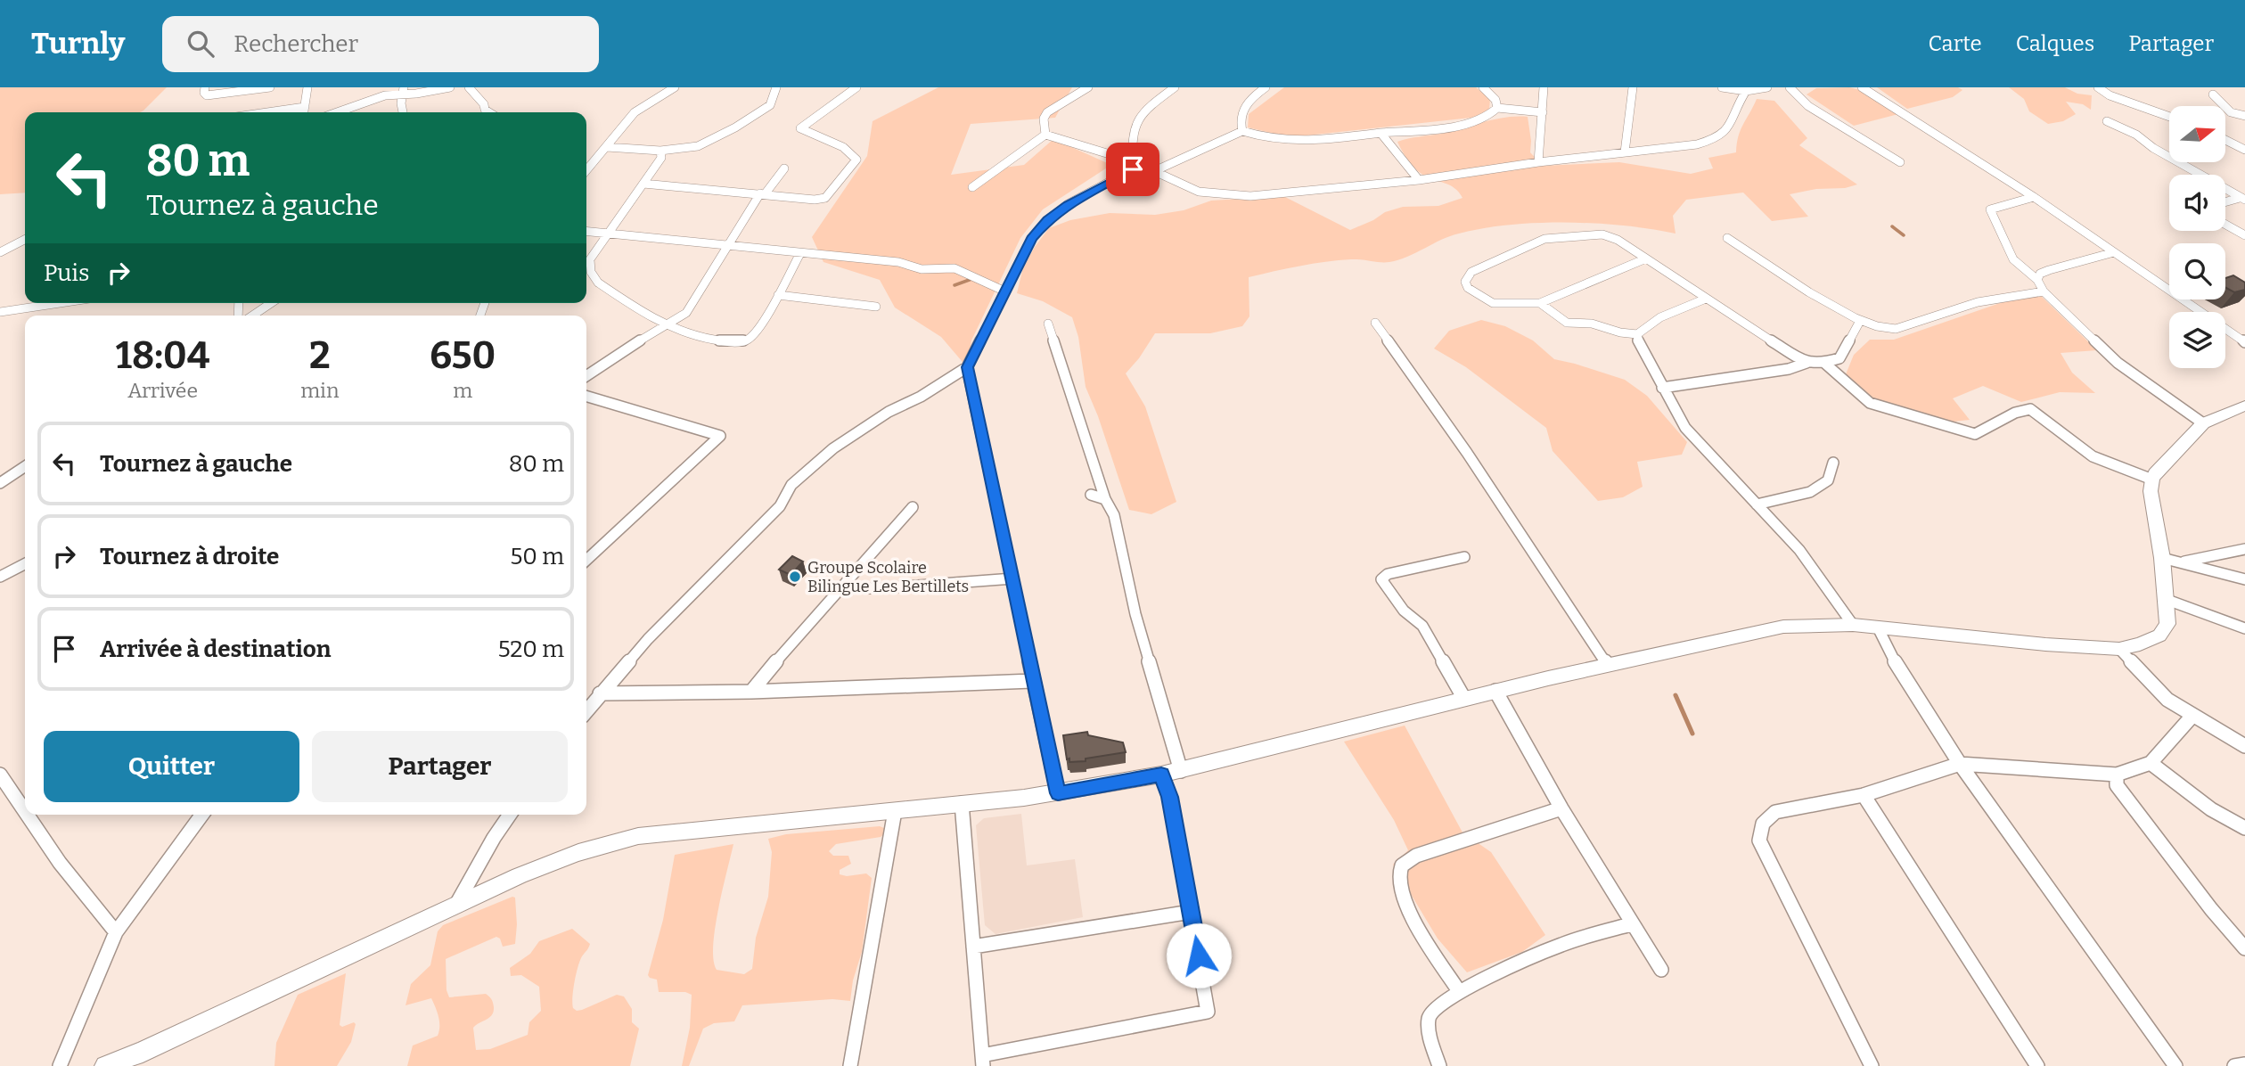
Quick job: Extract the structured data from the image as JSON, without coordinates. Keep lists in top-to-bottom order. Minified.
{"places":["Groupe Scolaire Bilingue Les Bertillets"],"north":"right","page":{"header":"Turnly","search":"Rechercher","nav":["Carte","Calques","Partager"],"turn":["80 m","Tournez à gauche"],"then":"Puis","eta":["18:04","Arrivée","2","min","650","m"],"list":[{"name":"Tournez à gauche","value":"80 m"},{"name":"Tournez à droite","value":"50 m"},{"name":"Arrivée à destination","value":"520 m"}],"buttons":["Quitter","Partager"]}}
